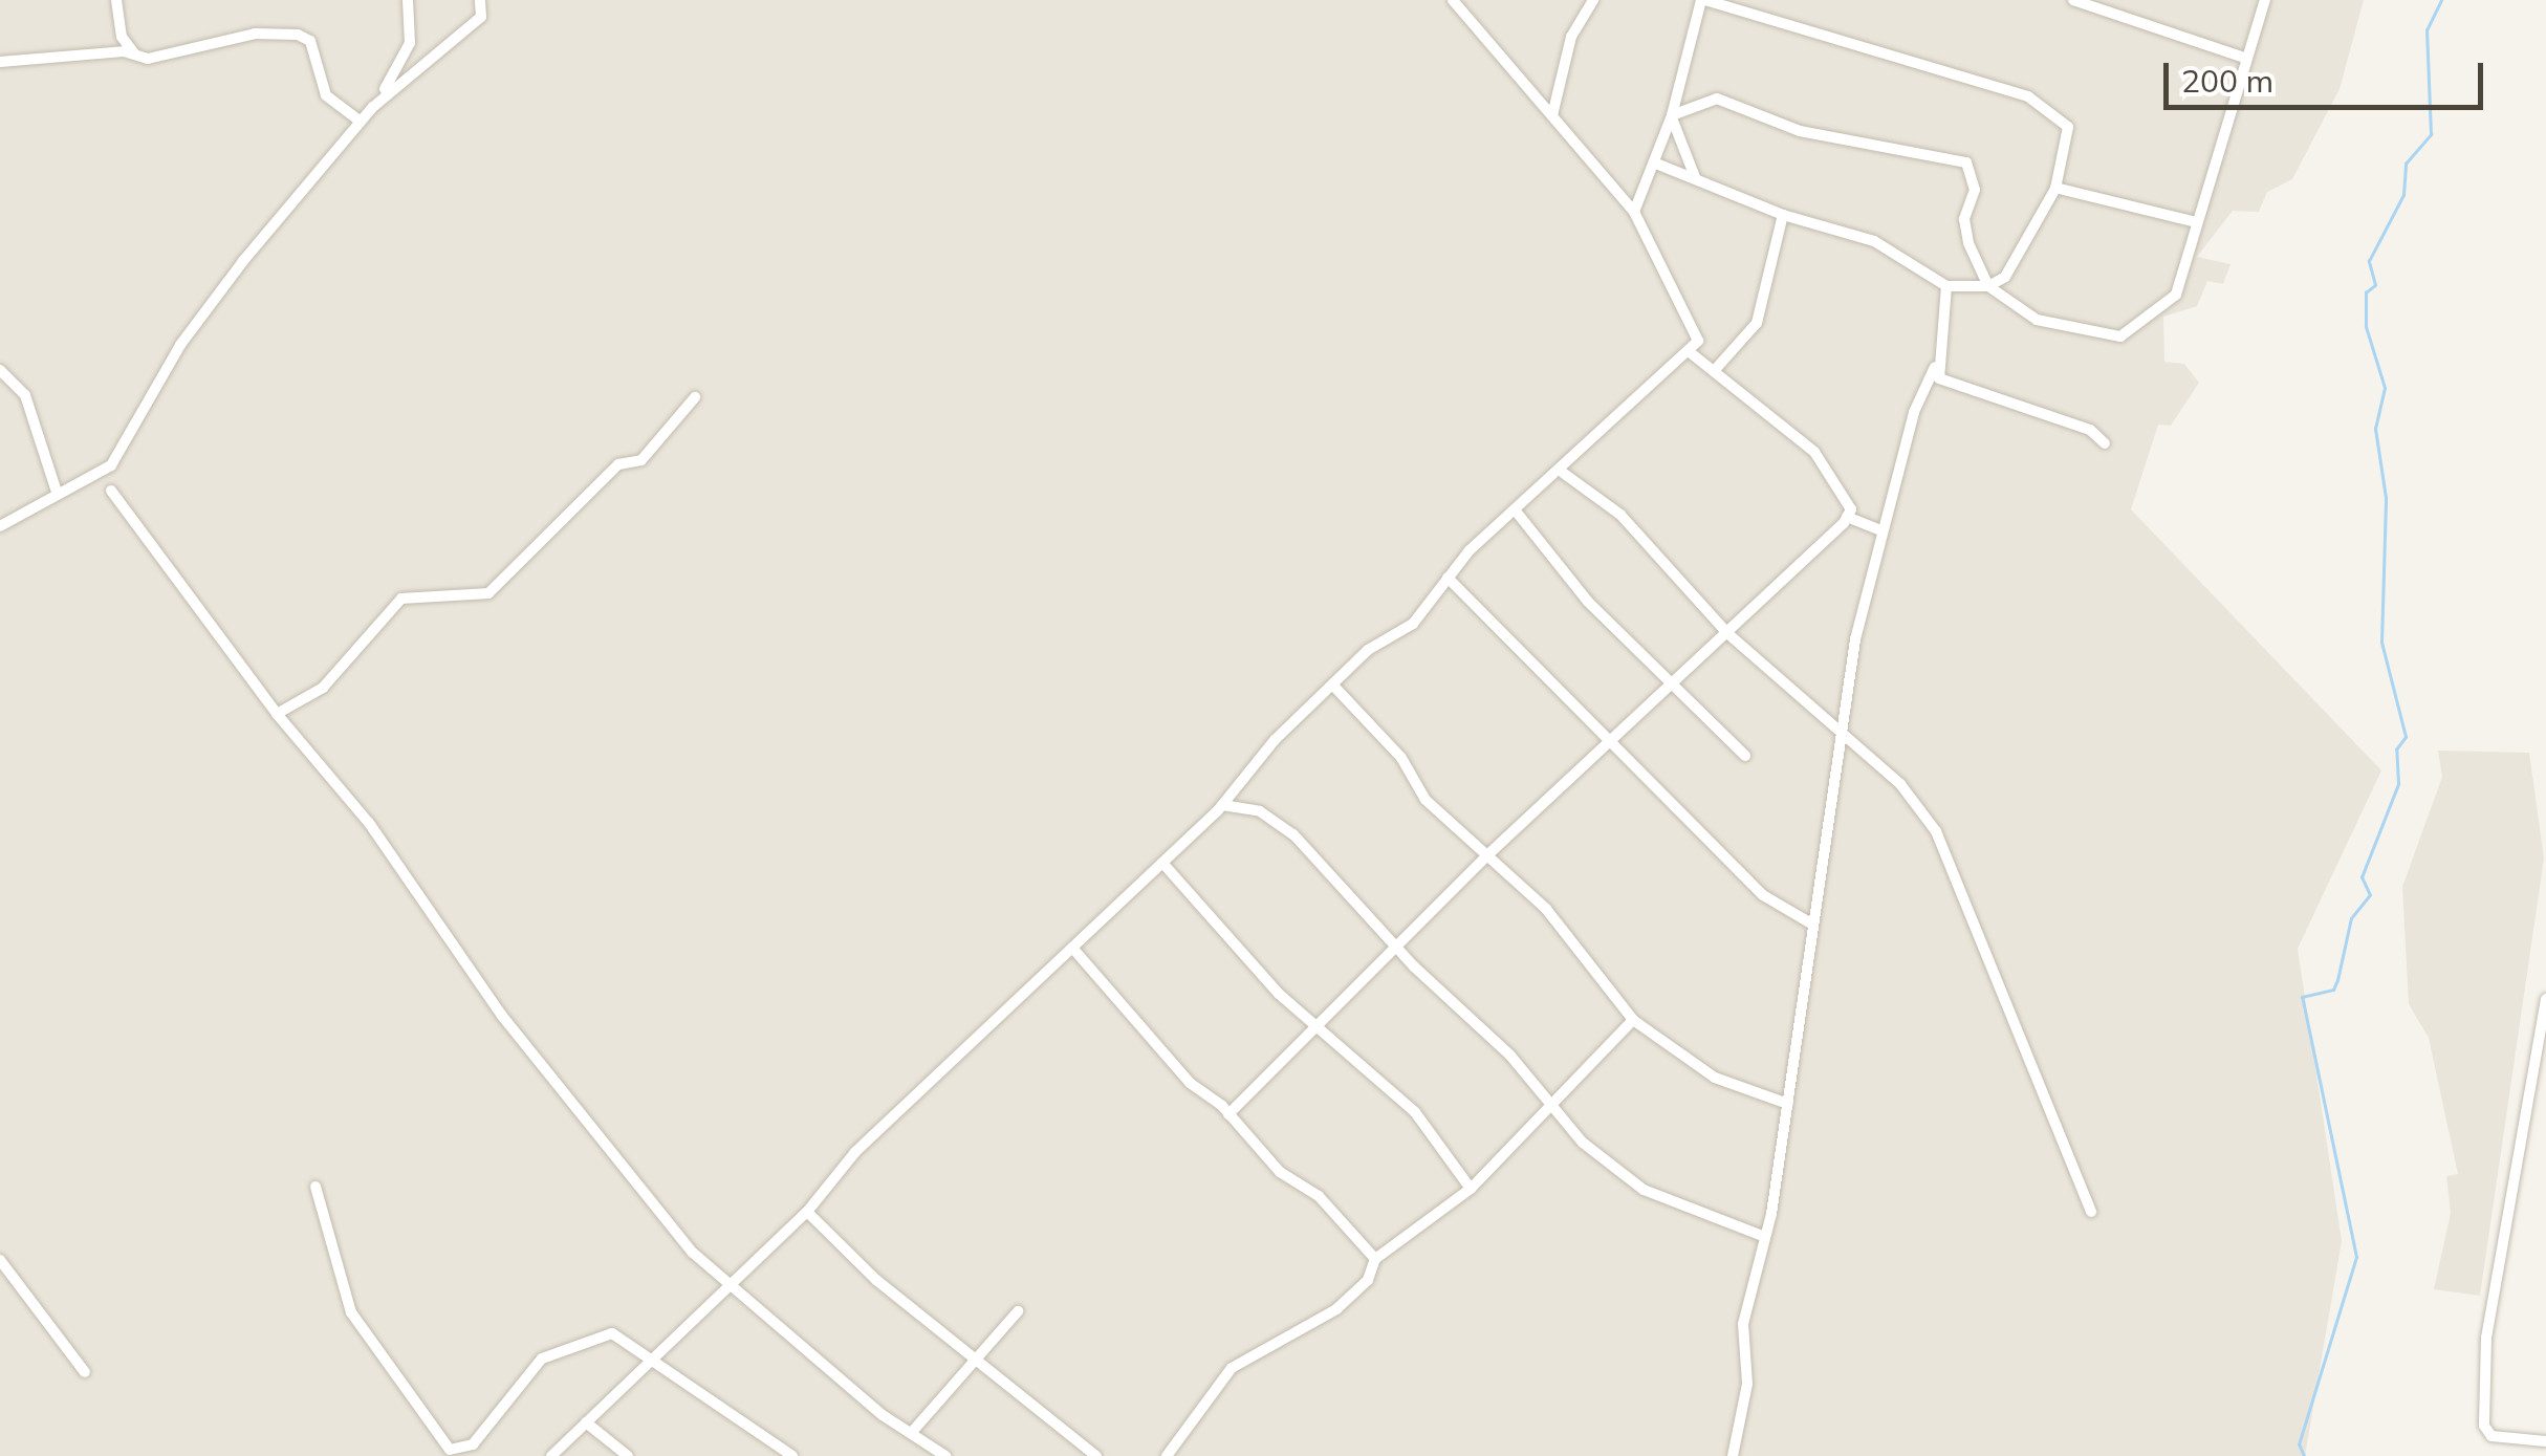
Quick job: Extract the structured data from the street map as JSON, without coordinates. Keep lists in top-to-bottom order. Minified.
{"scale_bar":"200 m"}
